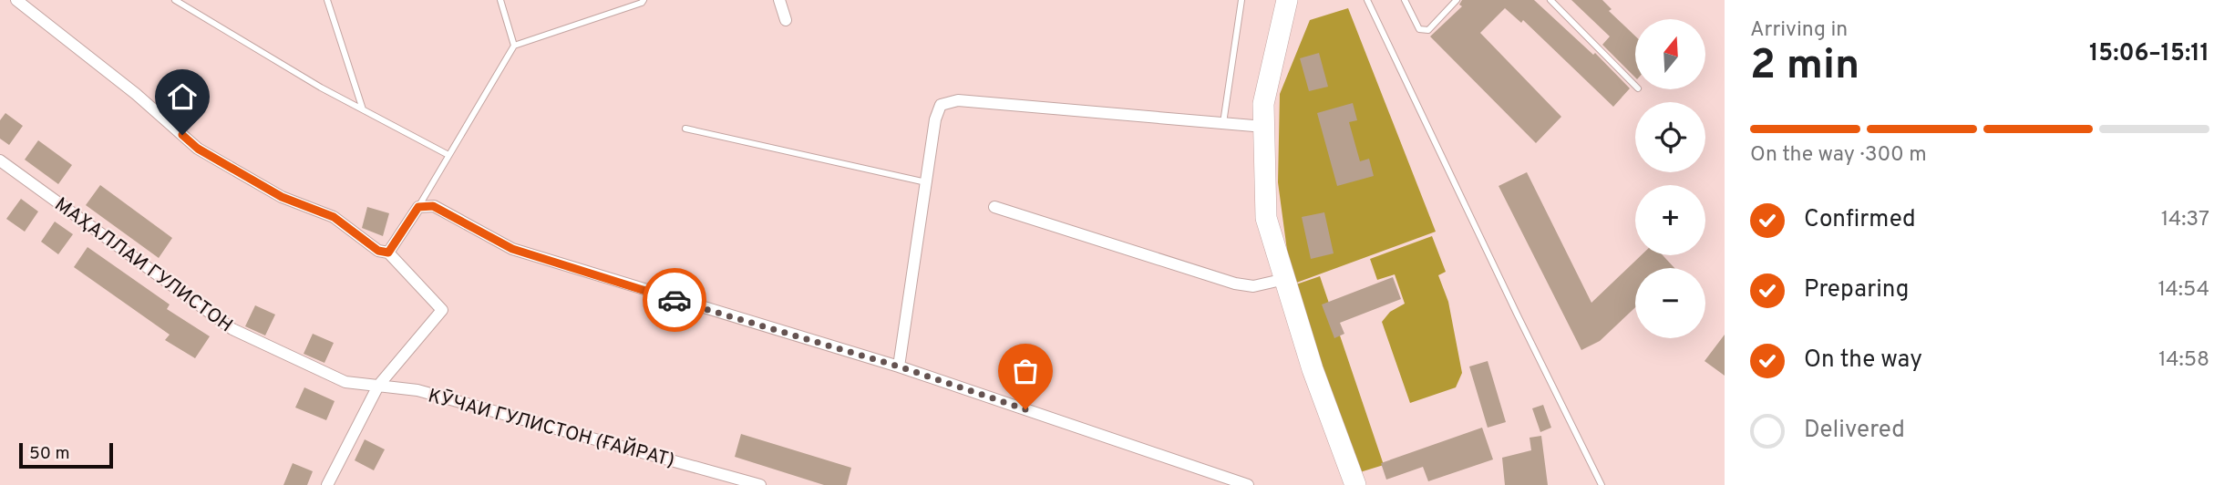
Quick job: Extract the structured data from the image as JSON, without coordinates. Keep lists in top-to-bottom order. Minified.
{"streets":{"street":["МАҲАЛЛАИ ГУЛИСТОН","КӮЧАИ ГУЛИСТОН (ҒАЙРАТ)"]},"crossings":[["МАҲАЛЛАИ ГУЛИСТОН","КӮЧАИ ГУЛИСТОН (ҒАЙРАТ)"]],"scale_bar":"50 m","north":"top","page":{"heading":["2 min","Arriving in","15:06–15:11"],"map_buttons":["+","−"],"bar":"On the way · 300 m","list":[["Confirmed","14:37"],["Preparing","14:54"],["On the way","14:58"],"Delivered"],"scale":"50 m"}}
